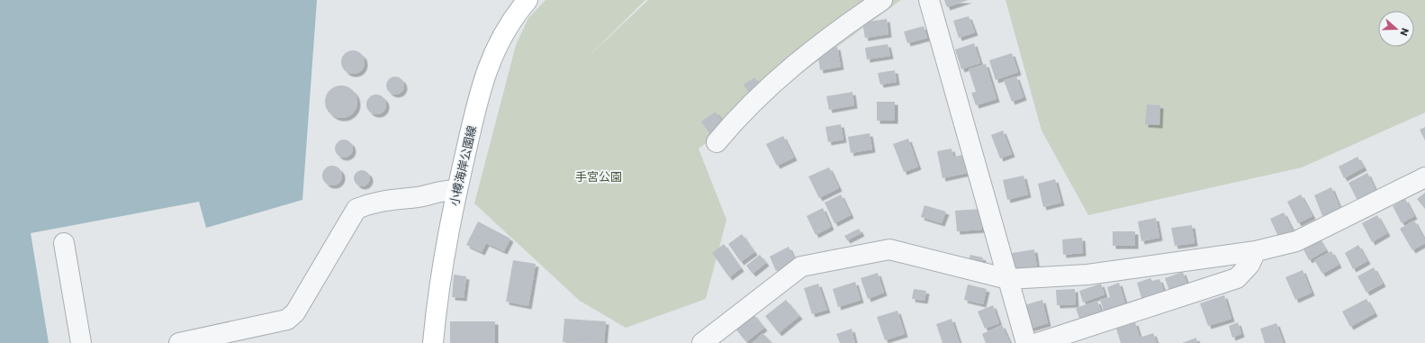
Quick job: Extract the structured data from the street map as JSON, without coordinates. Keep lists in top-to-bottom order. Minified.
{"streets":{"main road":["小樽海岸公園線"]},"parks":["手宮公園"],"north":"right"}
